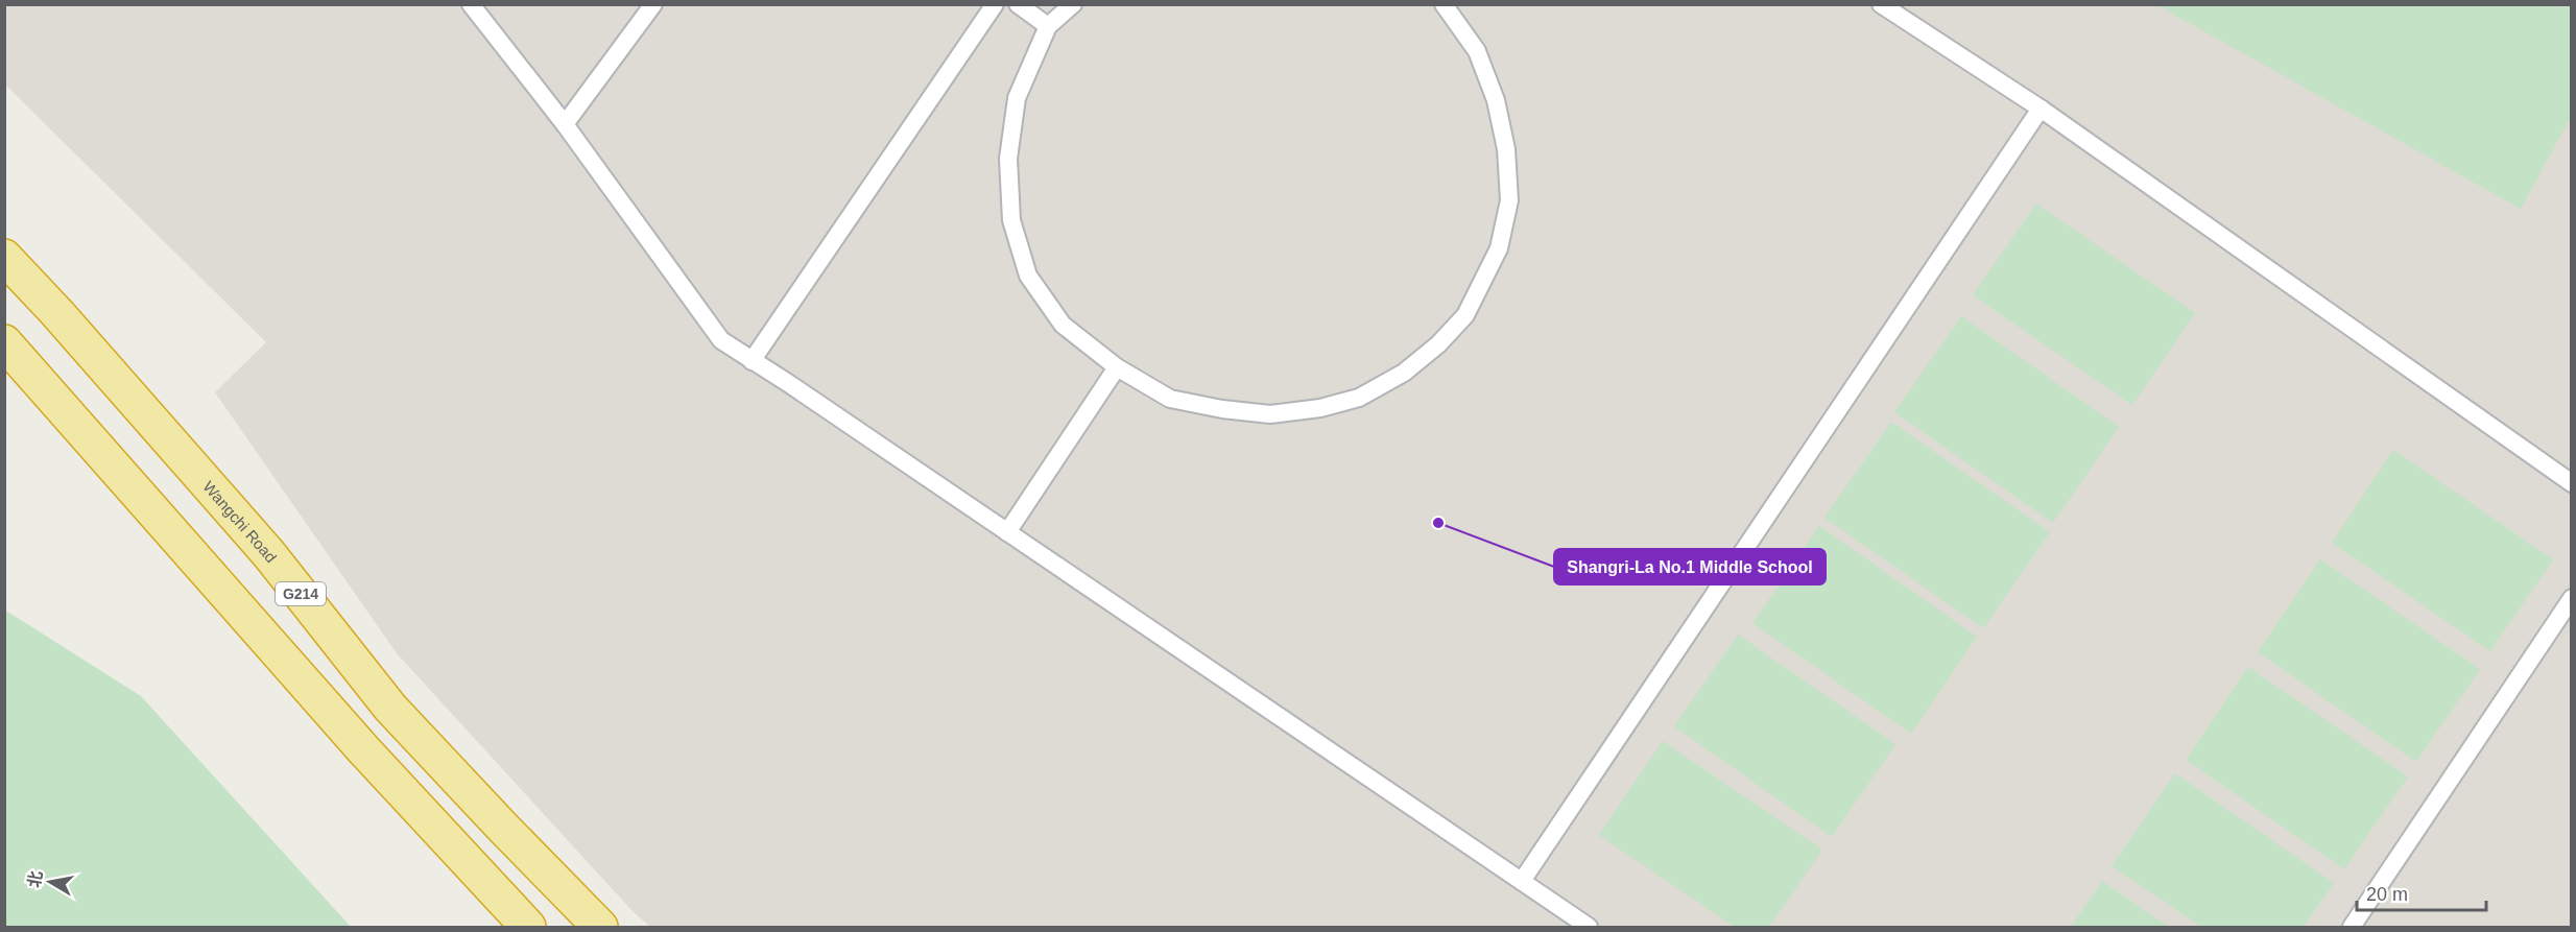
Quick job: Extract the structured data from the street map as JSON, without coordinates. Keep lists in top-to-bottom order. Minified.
{"streets":{"highway":["Wangchi Road","G214"]},"places":["Shangri-La No.1 Middle School"],"scale_bar":"20 m","north":"left"}
